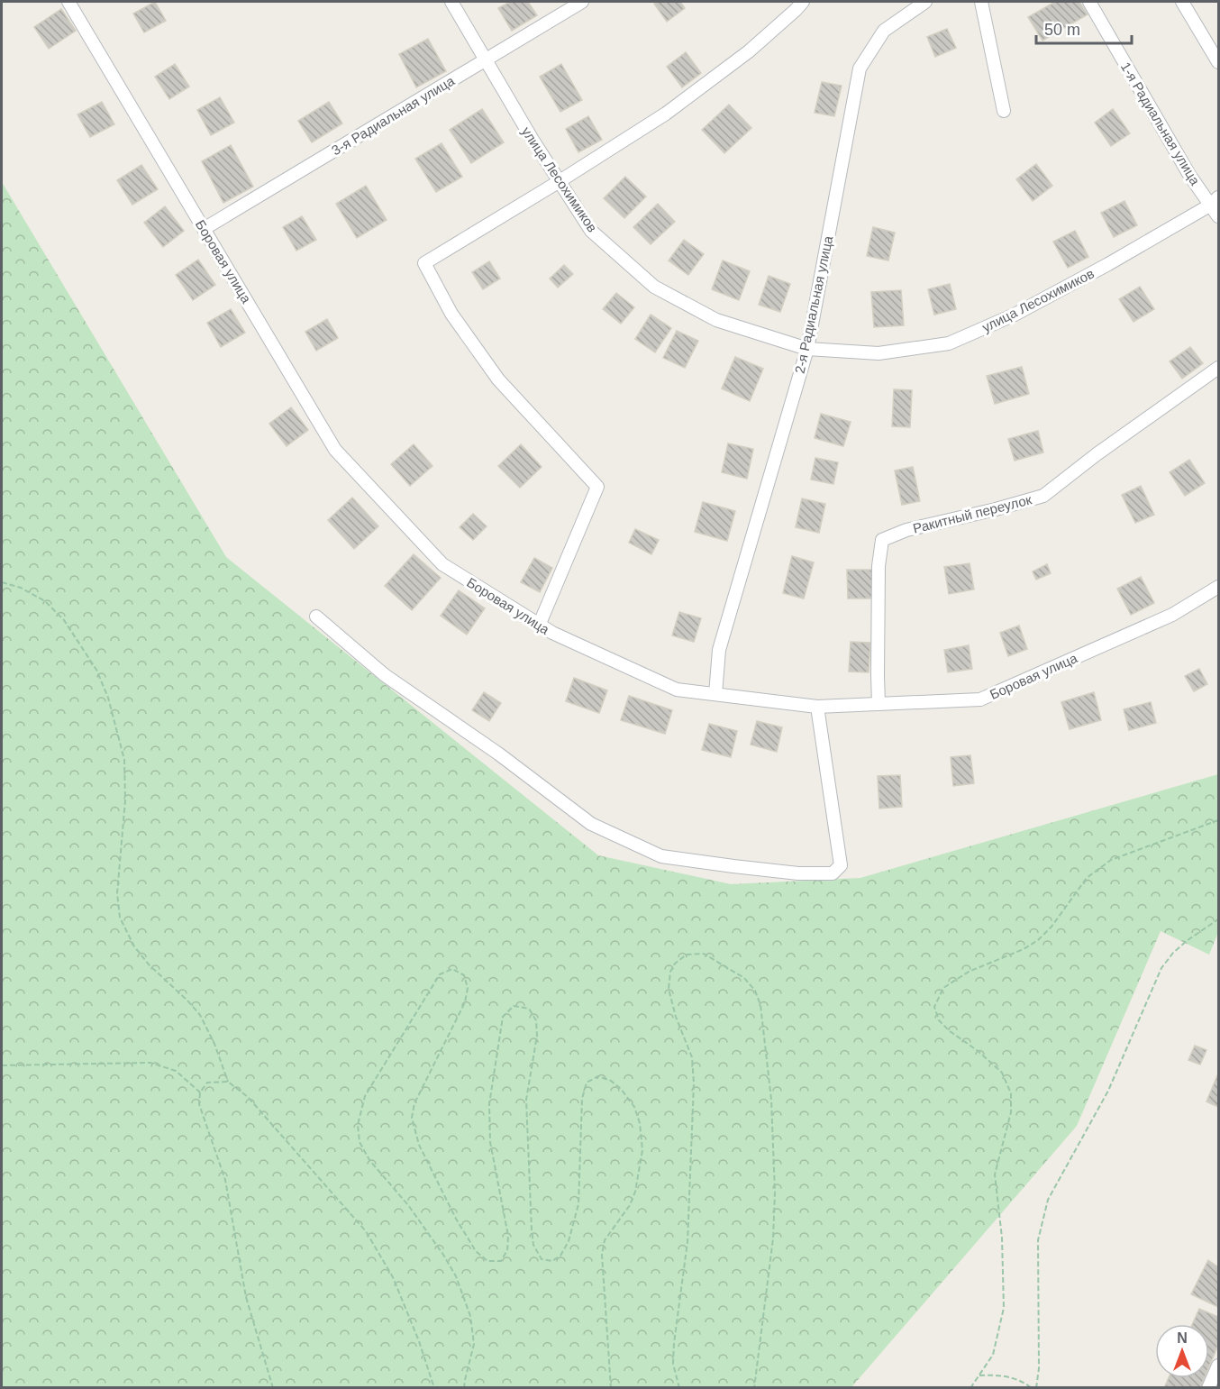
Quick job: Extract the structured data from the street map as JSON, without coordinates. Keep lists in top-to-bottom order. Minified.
{"streets":{"street":["3-я Радиальная улица","1-я Радиальная улица","улица Лесохимиков","Боровая улица","2-я Радиальная улица","Ракитный переулок"]},"crossings":[["3-я Радиальная улица","улица Лесохимиков"],["3-я Радиальная улица","Боровая улица"],["1-я Радиальная улица","улица Лесохимиков"],["улица Лесохимиков","2-я Радиальная улица"],["Боровая улица","2-я Радиальная улица"],["Боровая улица","Ракитный переулок"]],"scale_bar":"50 m","north":"top"}
